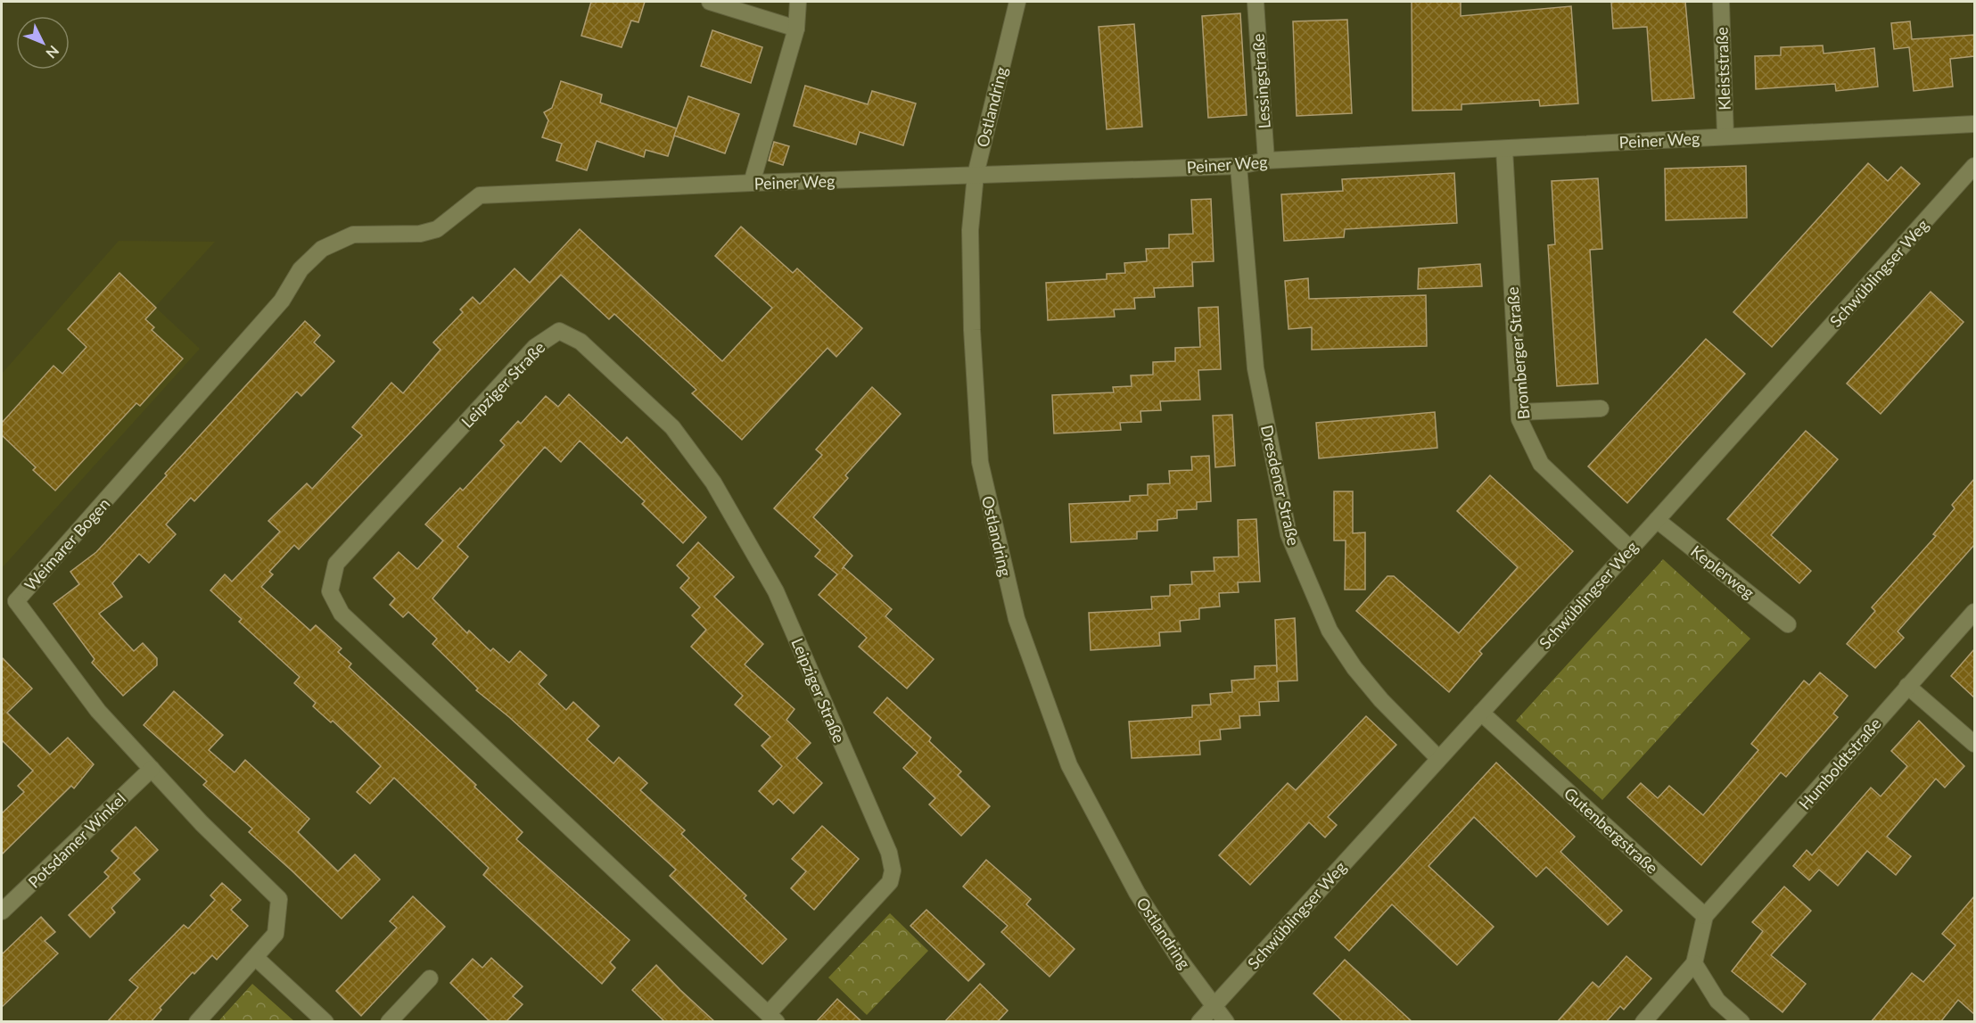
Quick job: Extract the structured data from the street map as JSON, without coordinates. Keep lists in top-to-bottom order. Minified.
{"streets":{"street":["Kleiststraße","Lessingstraße","Ostlandring","Peiner Weg","Schwüblingser Weg","Bromberger Straße","Leipziger Straße","Dresdener Straße","Weimarer Bogen","Keplerweg","Humboldtstraße","Gutenbergstraße","Potsdamer Winkel"]},"crossings":[["Kleiststraße","Peiner Weg"],["Lessingstraße","Peiner Weg"],["Ostlandring","Peiner Weg"],["Ostlandring","Schwüblingser Weg"],["Peiner Weg","Bromberger Straße"],["Peiner Weg","Dresdener Straße"],["Peiner Weg","Weimarer Bogen"],["Schwüblingser Weg","Bromberger Straße"],["Schwüblingser Weg","Dresdener Straße"],["Schwüblingser Weg","Keplerweg"],["Schwüblingser Weg","Gutenbergstraße"],["Weimarer Bogen","Potsdamer Winkel"],["Humboldtstraße","Gutenbergstraße"]],"north":"bottom right"}
